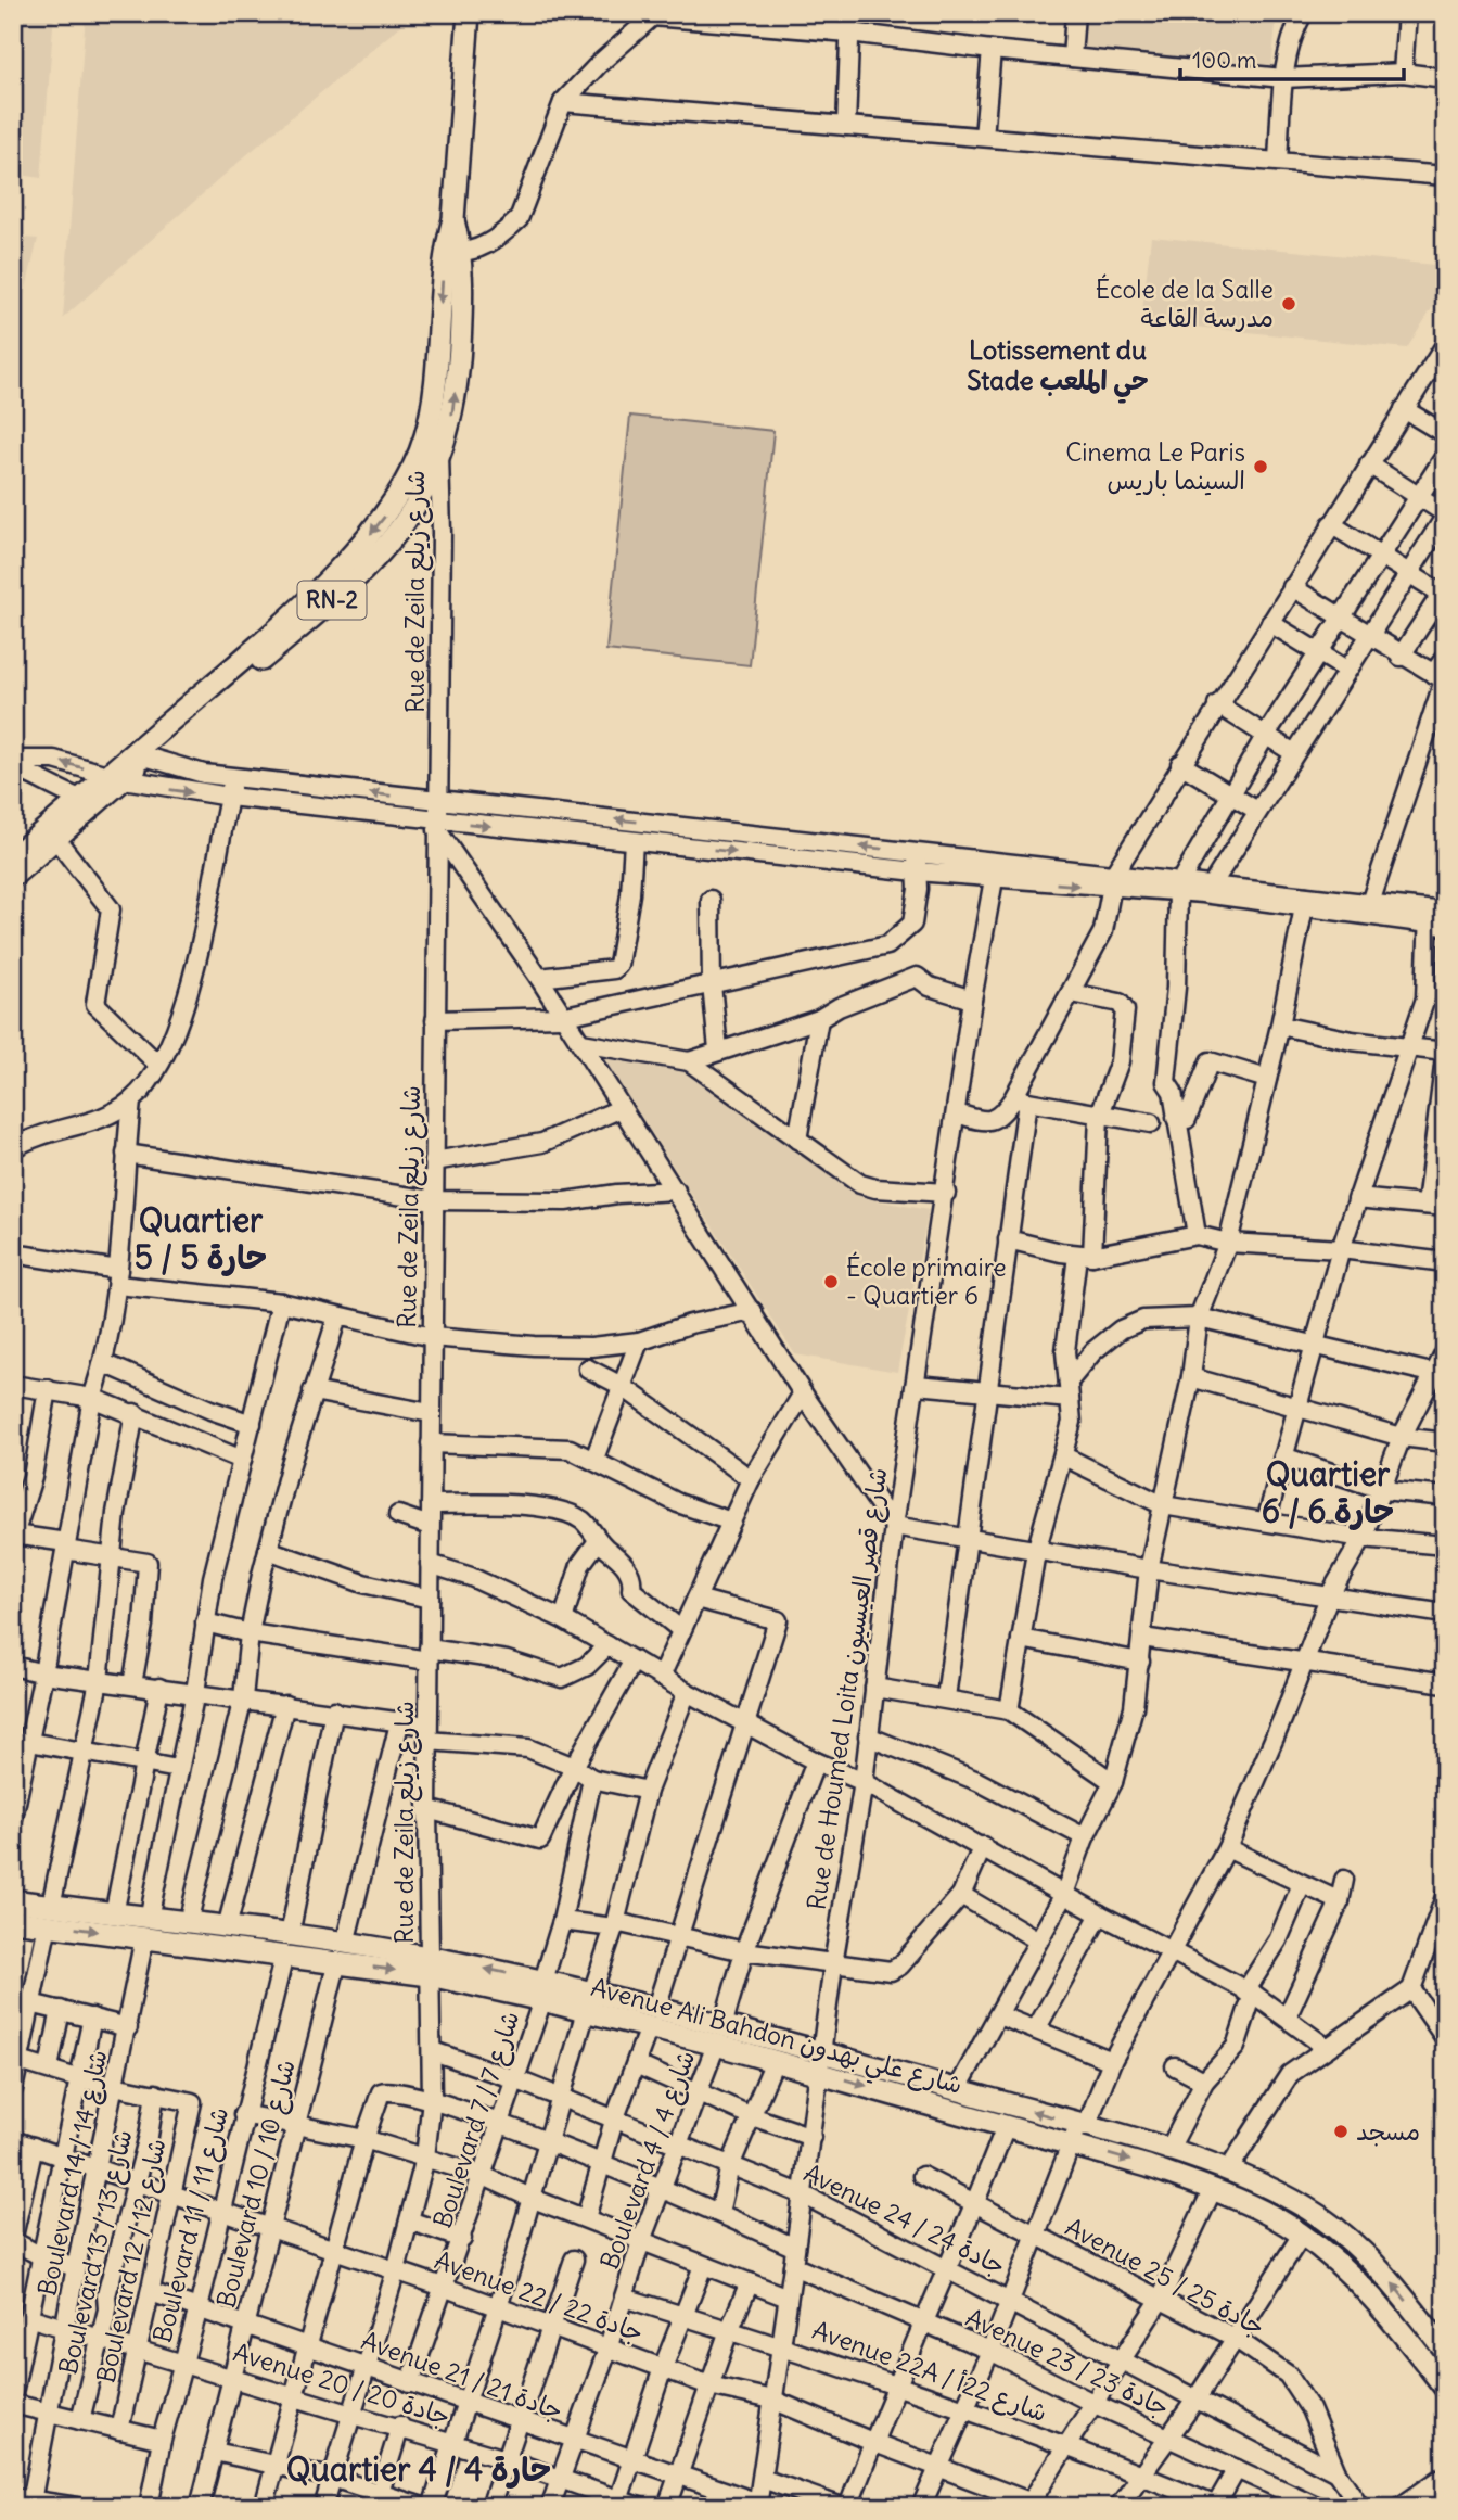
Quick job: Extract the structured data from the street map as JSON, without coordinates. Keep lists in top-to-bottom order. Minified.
{"streets":{"main road":["RN-2","Avenue Ali Bahdon شارع علي بهدون"],"street":["Rue de Zeila شارع زيلع","Rue de Houmed Loita شارع قصر العيسيون","Boulevard 7 / شارع 7","Boulevard 4 / شارع 4","Boulevard 14 / شارع 14","Boulevard 10 / شارع 10","Avenue 24 / جادة 24","Boulevard 11 / شارع 11","Boulevard 13 / شارع 13","Boulevard 12 / شارع 12","Avenue 25 / جادة 25","Avenue 22 / جادة 22","Avenue 23 / جادة 23","Avenue 22A / شارع 22أ","Avenue 21 / جادة 21","Avenue 20 / جادة 20"]},"crossings":[["Rue de Zeila شارع زيلع","RN-2"],["Rue de Zeila شارع زيلع","Avenue Ali Bahdon شارع علي بهدون"],["Rue de Zeila شارع زيلع","Avenue 24 / جادة 24"],["Rue de Zeila شارع زيلع","Avenue 22 / جادة 22"],["Rue de Zeila شارع زيلع","Avenue 21 / جادة 21"],["Rue de Zeila شارع زيلع","Avenue 20 / جادة 20"],["Rue de Houmed Loita شارع قصر العيسيون","Avenue Ali Bahdon شارع علي بهدون"],["Rue de Houmed Loita شارع قصر العيسيون","Avenue 24 / جادة 24"],["Rue de Houmed Loita شارع قصر العيسيون","Avenue 22 / جادة 22"],["Rue de Houmed Loita شارع قصر العيسيون","Avenue 23 / جادة 23"],["Rue de Houmed Loita شارع قصر العيسيون","Avenue 22A / شارع 22أ"],["Rue de Houmed Loita شارع قصر العيسيون","Avenue 21 / جادة 21"],["Avenue Ali Bahdon شارع علي بهدون","Boulevard 7 / شارع 7"],["Avenue Ali Bahdon شارع علي بهدون","Boulevard 4 / شارع 4"],["Avenue Ali Bahdon شارع علي بهدون","Boulevard 14 / شارع 14"],["Avenue Ali Bahdon شارع علي بهدون","Boulevard 10 / شارع 10"],["Avenue Ali Bahdon شارع علي بهدون","Boulevard 11 / شارع 11"],["Boulevard 7 / شارع 7","Avenue 24 / جادة 24"],["Boulevard 7 / شارع 7","Avenue 22 / جادة 22"],["Boulevard 7 / شارع 7","Avenue 21 / جادة 21"],["Boulevard 4 / شارع 4","Avenue 24 / جادة 24"],["Boulevard 4 / شارع 4","Avenue 22 / جادة 22"],["Boulevard 4 / شارع 4","Avenue 22A / شارع 22أ"],["Boulevard 4 / شارع 4","Avenue 21 / جادة 21"],["Boulevard 4 / شارع 4","Avenue 20 / جادة 20"],["Boulevard 14 / شارع 14","Avenue 22 / جادة 22"],["Boulevard 14 / شارع 14","Avenue 20 / جادة 20"],["Boulevard 10 / شارع 10","Avenue 22 / جادة 22"],["Boulevard 10 / شارع 10","Avenue 21 / جادة 21"],["Boulevard 10 / شارع 10","Avenue 20 / جادة 20"],["Avenue 24 / جادة 24","Avenue 25 / جادة 25"],["Boulevard 11 / شارع 11","Avenue 22 / جادة 22"],["Boulevard 11 / شارع 11","Avenue 21 / جادة 21"],["Boulevard 11 / شارع 11","Avenue 20 / جادة 20"],["Boulevard 13 / شارع 13","Boulevard 12 / شارع 12"],["Boulevard 13 / شارع 13","Avenue 22 / جادة 22"],["Boulevard 13 / شارع 13","Avenue 20 / جادة 20"],["Boulevard 12 / شارع 12","Avenue 22 / جادة 22"],["Boulevard 12 / شارع 12","Avenue 21 / جادة 21"],["Boulevard 12 / شارع 12","Avenue 20 / جادة 20"]],"districts":["Lotissement du Stade حي الملعب","Quartier 5 / حارة 5","Quartier 6 / حارة 6","Quartier 4 / حارة 4"],"places":["École de la Salle مدرسة القاعة","Cinema Le Paris السينما باريس","École primaire - Quartier 6","مسجد"],"scale_bar":"100 m"}
